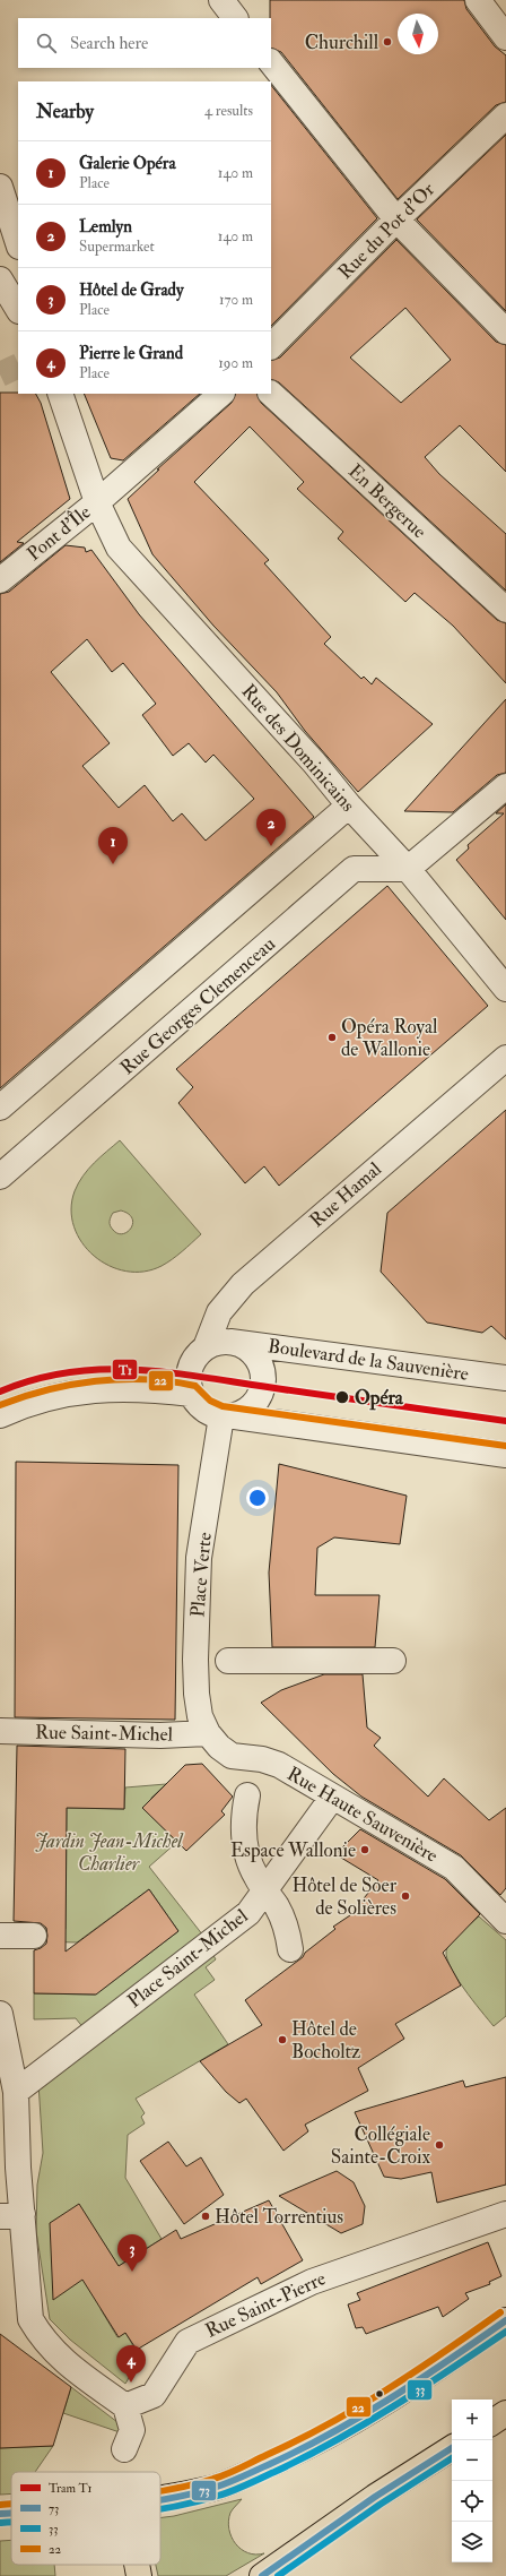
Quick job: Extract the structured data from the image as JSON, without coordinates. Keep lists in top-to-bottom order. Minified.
{"streets":{"street":["Rue du Pot d'Or","En Bergerue","Pont d'Île","Rue des Dominicains","Rue Georges Clemenceau","Rue Hamal","Boulevard de la Sauvenière","Place Verte","Rue Saint-Michel","Rue Haute Sauvenière","Place Saint-Michel","Rue Saint-Pierre"]},"crossings":[["Pont d'Île","Rue des Dominicains"],["Rue des Dominicains","Rue Georges Clemenceau"],["Rue Hamal","Boulevard de la Sauvenière"],["Rue Hamal","Place Verte"],["Boulevard de la Sauvenière","Place Verte"],["Place Verte","Rue Saint-Michel"],["Place Verte","Rue Haute Sauvenière"],["Rue Saint-Michel","Rue Haute Sauvenière"],["Rue Haute Sauvenière","Place Saint-Michel"]],"parks":["Jardin Jean-Michel Charlier"],"places":["Churchill","Opéra Royal de Wallonie","Opéra","Espace Wallonie","Hôtel de Soer de Solières","Hôtel de Bocholtz","Collégiale Sainte-Croix","Hôtel Torrentius"],"lines":["tram line T1","transit line 22","transit line 73","transit line 33"],"legend":["Tram T1","73","33","22"],"north":"bottom","page":{"search":"Search here","heading":["Nearby","4 results"],"list":[{"mark":"1","name":"Galerie Opéra","note":"Place","value":"140 m"},{"mark":"2","name":"Lemlyn","note":"Supermarket","value":"140 m"},{"mark":"3","name":"Hôtel de Grady","note":"Place","value":"170 m"},{"mark":"4","name":"Pierre le Grand","note":"Place","value":"190 m"}],"pins":["2","1","3","4"],"map_buttons":["+","−"]}}
